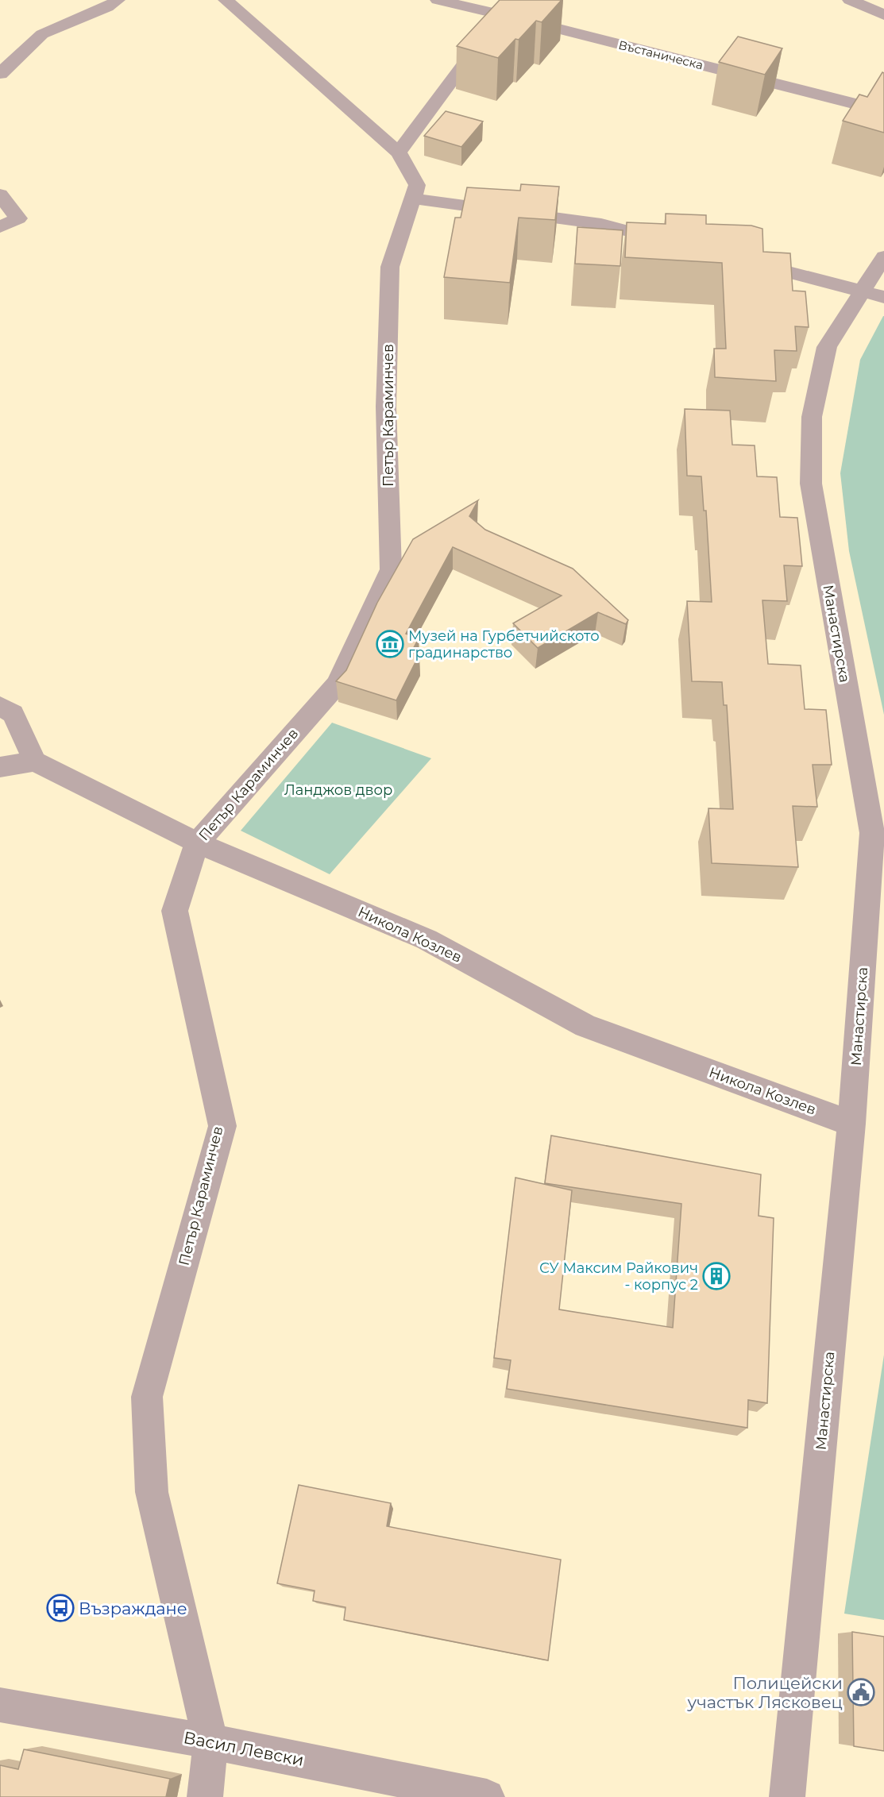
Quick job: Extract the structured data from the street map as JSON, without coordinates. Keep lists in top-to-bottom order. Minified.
{"streets":{"street":["Въстаническа","Петър Караминчев","Манастирска","Никола Козлев","Васил Левски"]},"crossings":[["Петър Караминчев","Никола Козлев"],["Петър Караминчев","Васил Левски"],["Манастирска","Никола Козлев"]],"parks":["Ланджов двор"],"places":{"museum":["Музей на Гурбетчийското градинарство"],"building":["СУ Максим Райкович - корпус 2"],"bus stop":["Възраждане"],"public building":["Полицейски участък Лясковец"]}}
